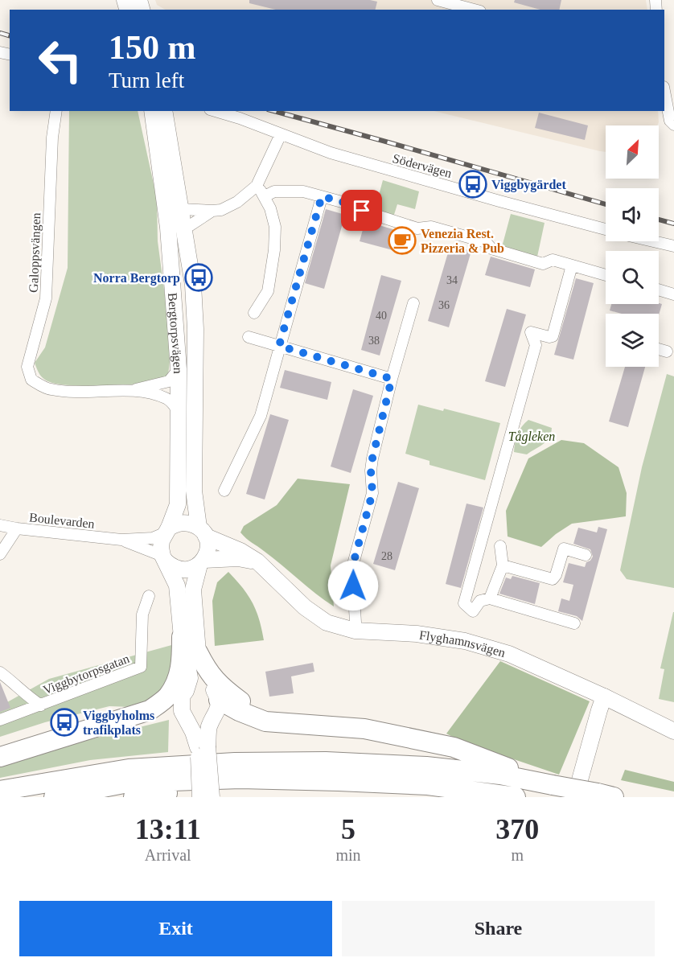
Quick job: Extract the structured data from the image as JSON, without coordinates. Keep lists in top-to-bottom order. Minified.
{"streets":{"main road":["Bergtorpsvägen","Flyghamnsvägen"],"street":["Södervägen","Galoppsvängen","Boulevarden","Viggbytorpsgatan"]},"crossings":[["Galoppsvängen","Bergtorpsvägen"],["Bergtorpsvägen","Boulevarden"],["Bergtorpsvägen","Flyghamnsvägen"],["Boulevarden","Flyghamnsvägen"]],"parks":["Tågleken"],"places":{"bus stop":["Viggbygärdet","Norra Bergtorp","Viggbyholms trafikplats"],"cafe":["Venezia Rest. Pizzeria & Pub"]},"house_numbers":["34","36","40","38","28"],"north":"top right","page":{"turn":["150 m","Turn left"],"eta":["13:11","Arrival","5","min","370","m"],"buttons":["Exit","Share"]}}
